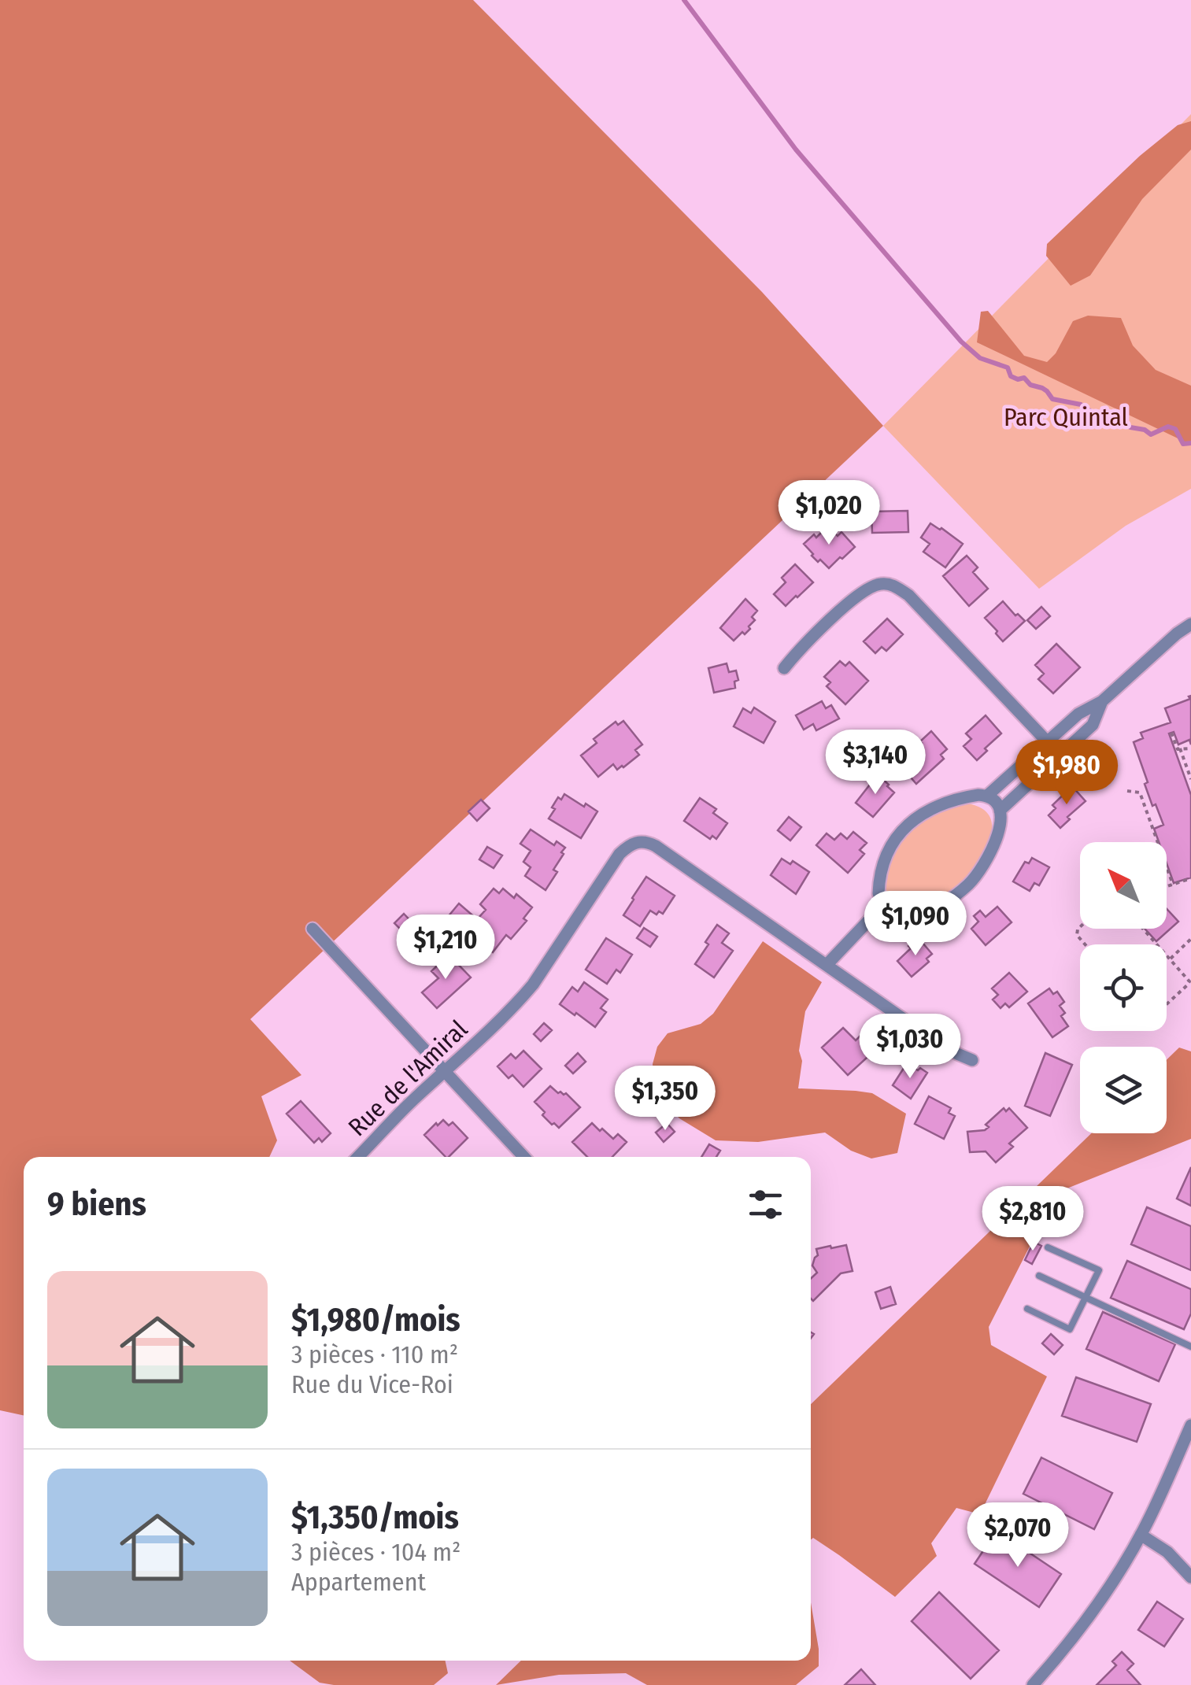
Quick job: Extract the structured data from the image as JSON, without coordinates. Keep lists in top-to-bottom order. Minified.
{"streets":{"street":["Rue de l'Amiral"]},"parks":["Parc Quintal"],"north":"top left","page":{"price":["$1,020","$3,140","$1,980","$1,090","$1,210","$1,030","$1,350","$2,810","$2,070"],"heading":"9 biens","list":[{"name":"$1,980/mois","note":"3 pièces · 110 m² · Rue du Vice-Roi"},{"name":"$1,350/mois","note":"3 pièces · 104 m² · Appartement"}]}}
